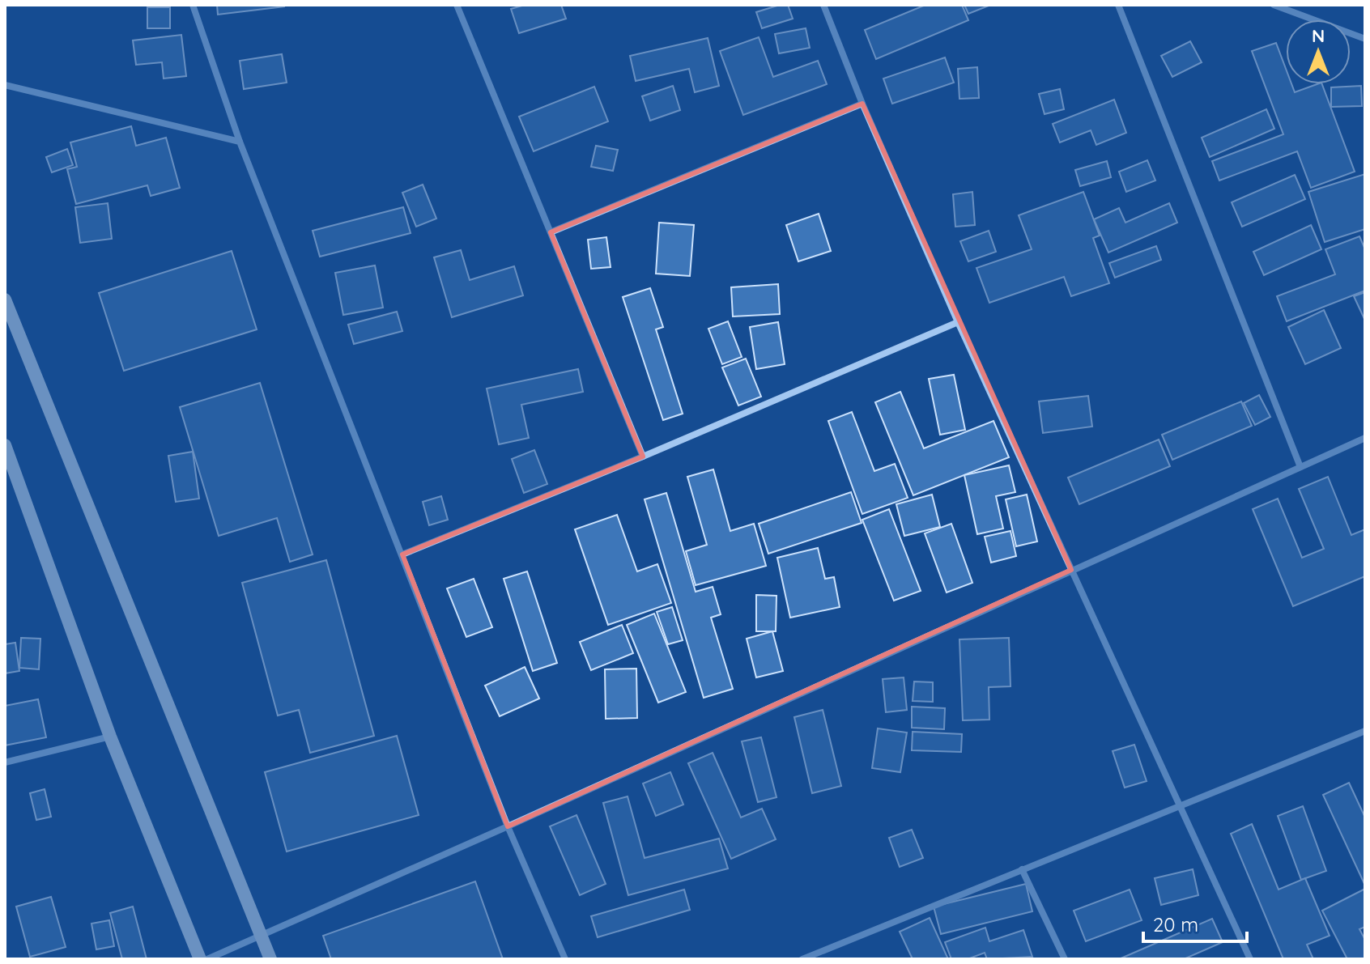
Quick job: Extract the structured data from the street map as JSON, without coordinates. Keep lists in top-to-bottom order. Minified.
{"scale_bar":"20 m","north":"top"}
